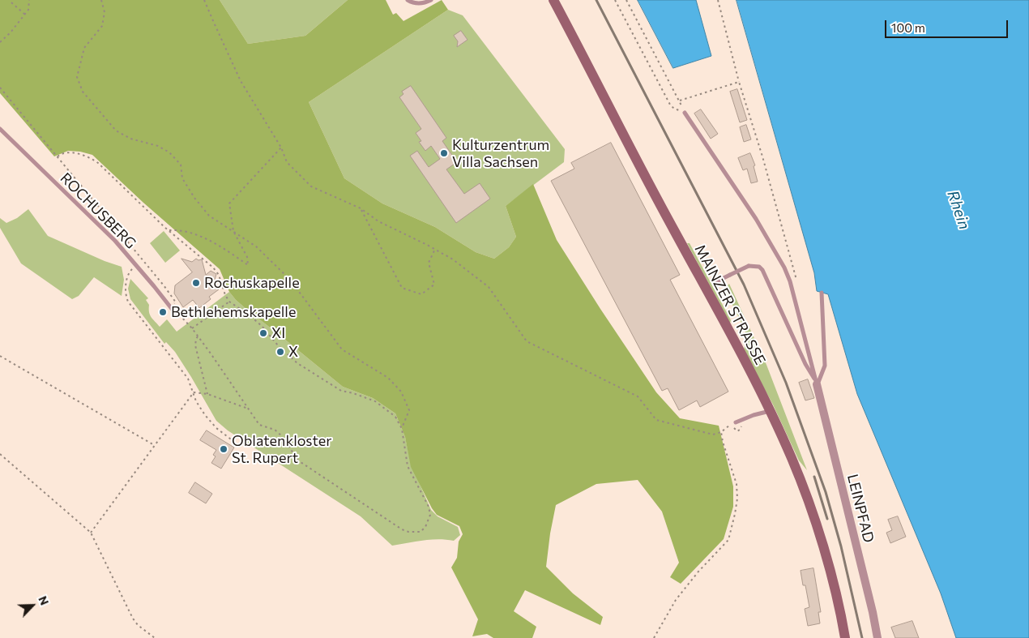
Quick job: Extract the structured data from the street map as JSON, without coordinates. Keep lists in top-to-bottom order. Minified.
{"streets":{"main road":["MAINZER STRASSE"],"street":["LEINPFAD"],"lane":["ROCHUSBERG"]},"water":["Rhein"],"places":["Kulturzentrum Villa Sachsen","Rochuskapelle","Bethlehemskapelle","XI","X","Oblatenkloster St. Rupert"],"scale_bar":"100 m","north":"top right"}
